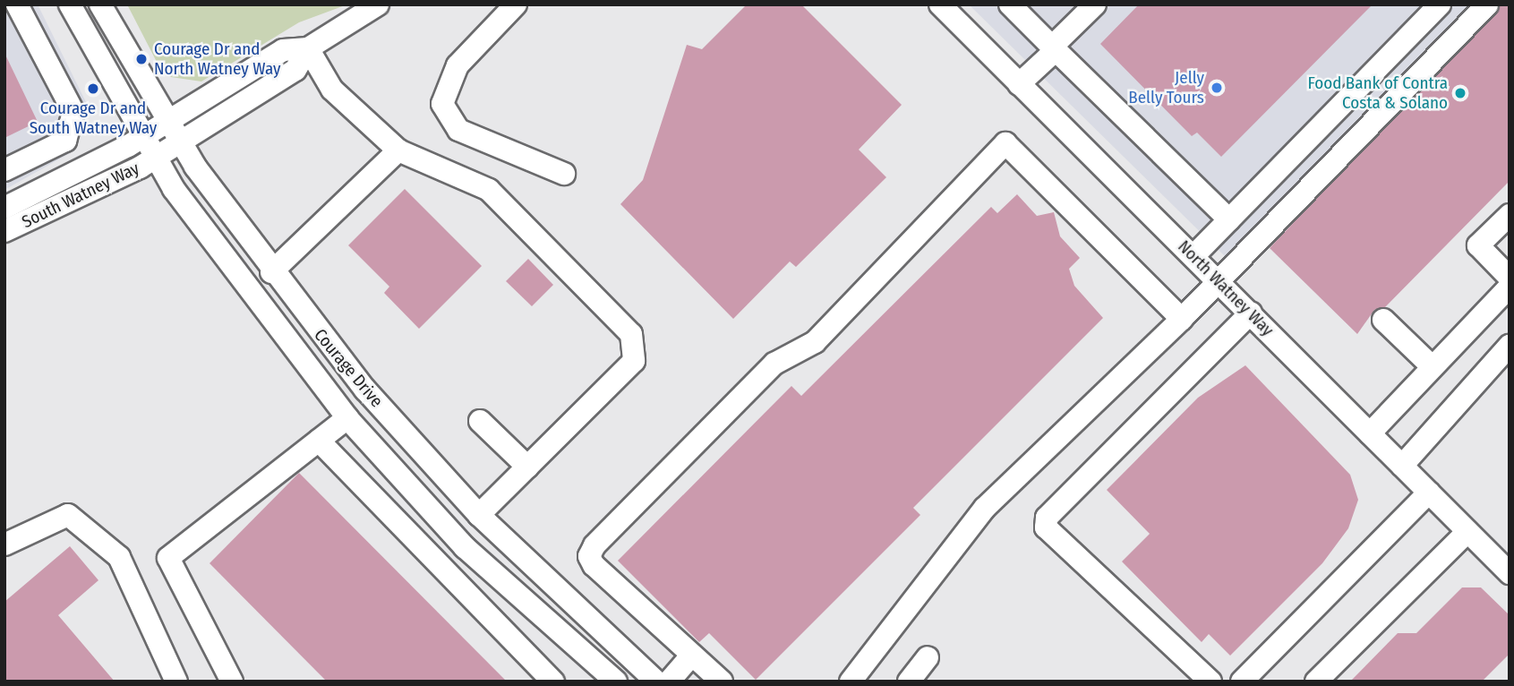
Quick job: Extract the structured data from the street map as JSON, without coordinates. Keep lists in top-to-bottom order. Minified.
{"streets":{"street":["South Watney Way","North Watney Way","Courage Drive"]},"crossings":[["South Watney Way","Courage Drive"]],"places":["Courage Dr and North Watney Way","Jelly Belly Tours","Courage Dr and South Watney Way","Food Bank of Contra Costa & Solano"]}
